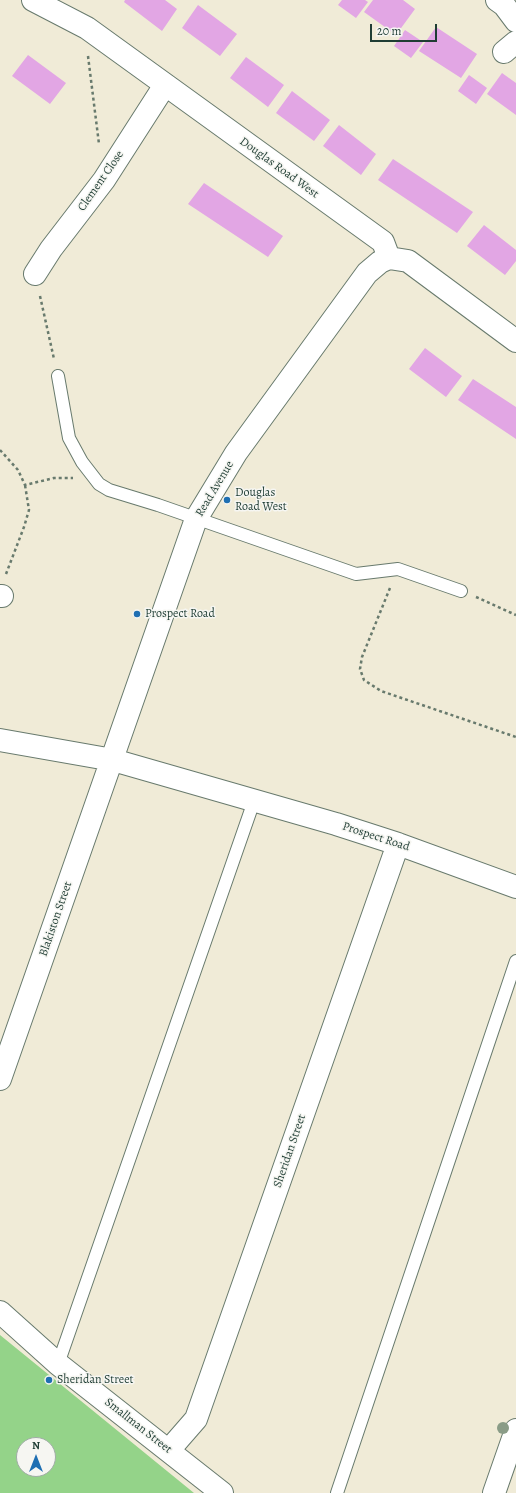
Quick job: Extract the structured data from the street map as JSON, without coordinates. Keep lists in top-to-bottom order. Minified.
{"streets":{"street":["Douglas Road West","Clement Close","Read Avenue","Prospect Road","Blakiston Street","Sheridan Street","Smallman Street"]},"crossings":[["Douglas Road West","Clement Close"],["Douglas Road West","Read Avenue"],["Read Avenue","Prospect Road"],["Read Avenue","Blakiston Street"],["Prospect Road","Blakiston Street"],["Prospect Road","Sheridan Street"],["Sheridan Street","Smallman Street"]],"places":["Douglas Road West","Prospect Road","Sheridan Street"],"scale_bar":"20 m","north":"top"}
